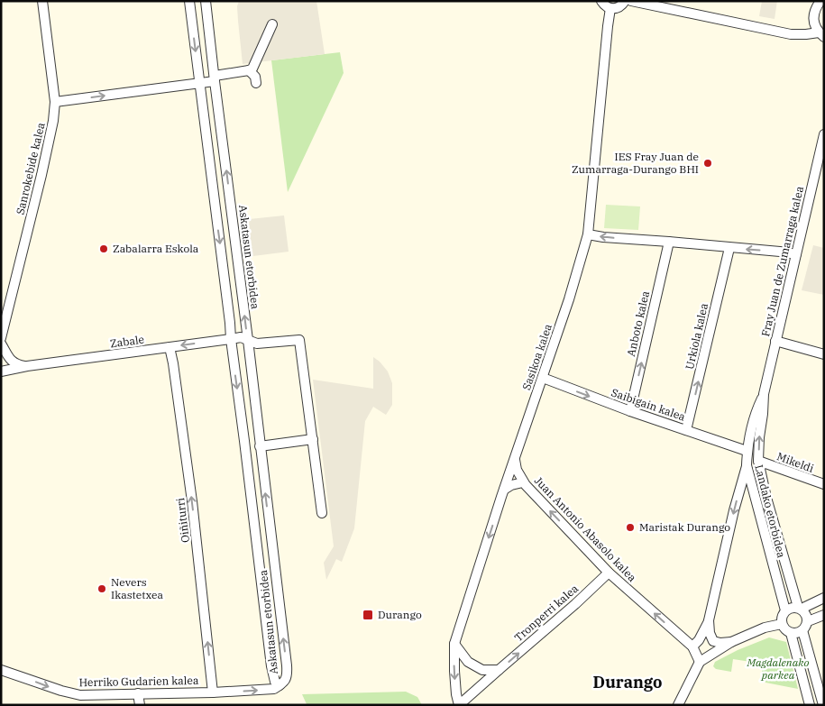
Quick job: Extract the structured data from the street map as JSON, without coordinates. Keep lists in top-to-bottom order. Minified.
{"streets":{"street":["Sanrokebide kalea","Askatasun etorbidea","Fray Juan de Zumarraga kalea","Anboto kalea","Urkiola kalea","Zabale","Sasikoa kalea","Saibigain kalea","Mikeldi","Landako etorbidea","Oiñiturri","Juan Antonio Abasolo kalea","Tronperri kalea","Herriko Gudarien kalea"]},"crossings":[["Askatasun etorbidea","Zabale"],["Askatasun etorbidea","Herriko Gudarien kalea"],["Fray Juan de Zumarraga kalea","Landako etorbidea"],["Anboto kalea","Saibigain kalea"],["Urkiola kalea","Saibigain kalea"],["Zabale","Oiñiturri"],["Sasikoa kalea","Saibigain kalea"],["Sasikoa kalea","Juan Antonio Abasolo kalea"],["Sasikoa kalea","Tronperri kalea"],["Saibigain kalea","Landako etorbidea"],["Mikeldi","Landako etorbidea"],["Oiñiturri","Herriko Gudarien kalea"],["Juan Antonio Abasolo kalea","Tronperri kalea"]],"one_way":["Anboto kalea","Urkiola kalea","Saibigain kalea","Oiñiturri","Juan Antonio Abasolo kalea","Tronperri kalea","Herriko Gudarien kalea"],"districts":["Durango"],"parks":["Magdalenako parkea"],"places":{"other":["IES Fray Juan de Zumarraga-Durango BHI","Zabalarra Eskola","Maristak Durango","Nevers Ikastetxea"],"transit":["Durango"]}}
